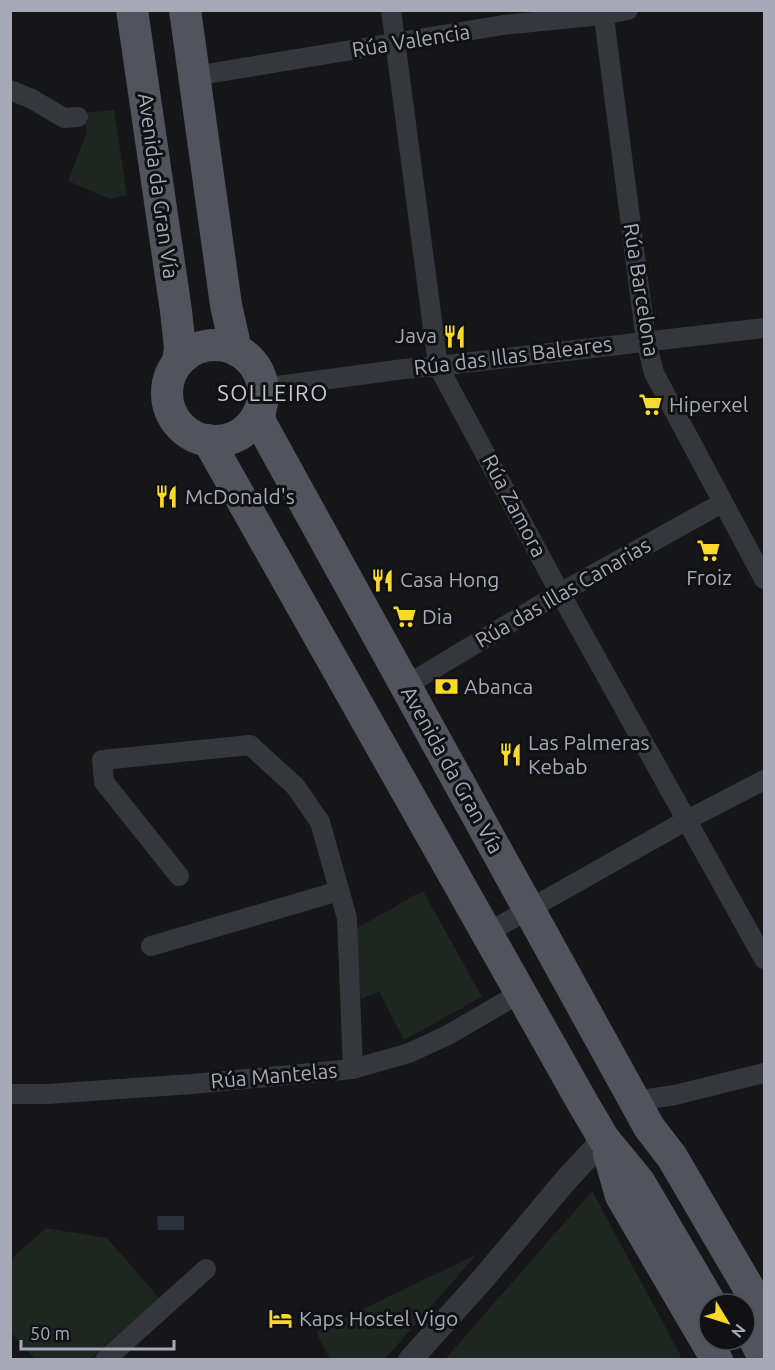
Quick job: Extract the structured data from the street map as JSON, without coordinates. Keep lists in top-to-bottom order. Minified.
{"streets":{"main road":["Avenida da Gran Vía"],"street":["Rúa Valencia","Rúa Barcelona","Rúa das Illas Baleares","Rúa Zamora","Rúa das Illas Canarias","Rúa Mantelas"]},"crossings":[["Rúa Valencia","Rúa Barcelona"],["Rúa Valencia","Rúa Zamora"],["Avenida da Gran Vía","Rúa das Illas Baleares"],["Avenida da Gran Vía","Rúa das Illas Canarias"],["Rúa Barcelona","Rúa das Illas Baleares"],["Rúa Barcelona","Rúa das Illas Canarias"],["Rúa das Illas Baleares","Rúa Zamora"],["Rúa Zamora","Rúa das Illas Canarias"]],"districts":["SOLLEIRO"],"places":{"restaurant":["Java","McDonald's","Casa Hong","Las Palmeras Kebab"],"supermarket":["Hiperxel","Froiz","Dia"],"bank":["Abanca"],"hotel":["Kaps Hostel Vigo"]},"scale_bar":"50 m","north":"bottom right"}
